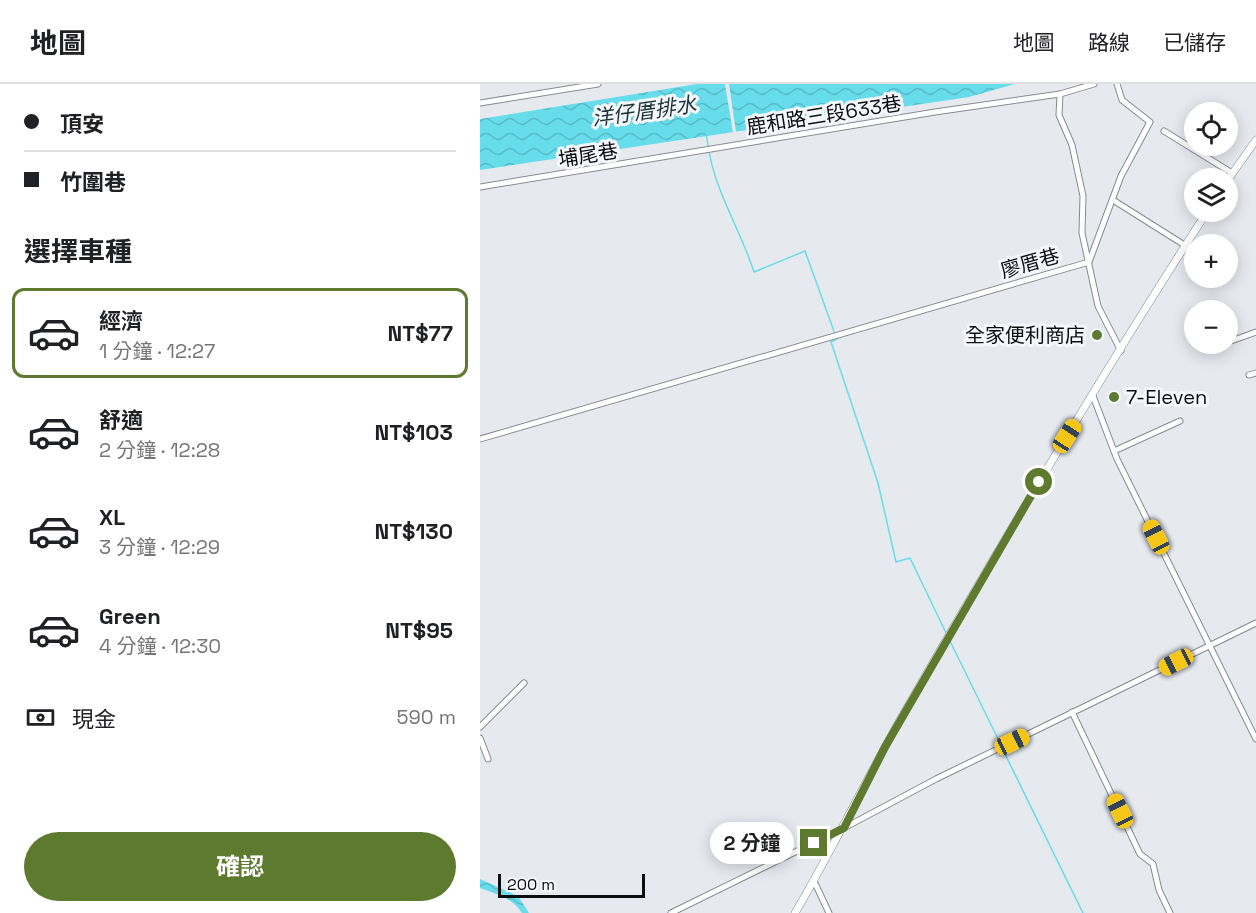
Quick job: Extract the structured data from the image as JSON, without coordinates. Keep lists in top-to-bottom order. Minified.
{"streets":{"street":["鹿和路三段633巷","埔尾巷","廖厝巷"]},"crossings":[["鹿和路三段633巷","埔尾巷"]],"water":["洋仔厝排水"],"places":["全家便利商店","7-Eleven"],"scale_bar":"200 m","page":{"header":"地圖","nav":["地圖","路線","已儲存"],"banner":["頂安","竹圍巷"],"map_buttons":["+","−"],"heading":"選擇車種","list":[{"name":"經濟","note":"1 分鐘 · 12:27","value":"NT$77"},{"name":"舒適","note":"2 分鐘 · 12:28","value":"NT$103"},{"name":"XL","note":"3 分鐘 · 12:29","value":"NT$130"},{"name":"Green","note":"4 分鐘 · 12:30","value":"NT$95"}],"pay":["現金","590 m"],"buttons":"確認","bubble":"2 分鐘","scale":"200 m"}}
